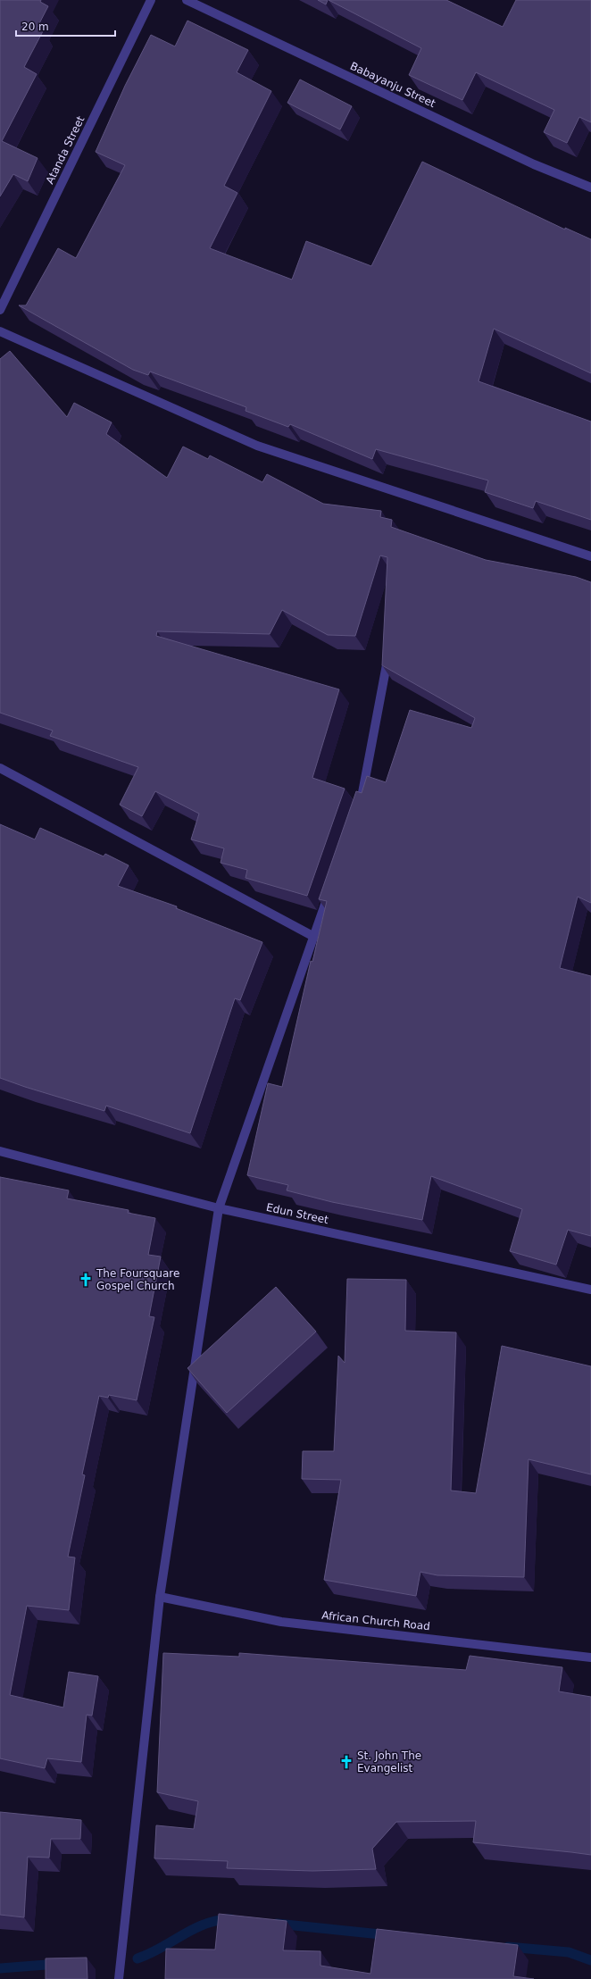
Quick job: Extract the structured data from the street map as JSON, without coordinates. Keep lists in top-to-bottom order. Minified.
{"streets":{"street":["Babayanju Street","Atanda Street","Edun Street","African Church Road"]},"places":{"church":["The Foursquare Gospel Church","St. John The Evangelist"]},"scale_bar":"20 m"}
